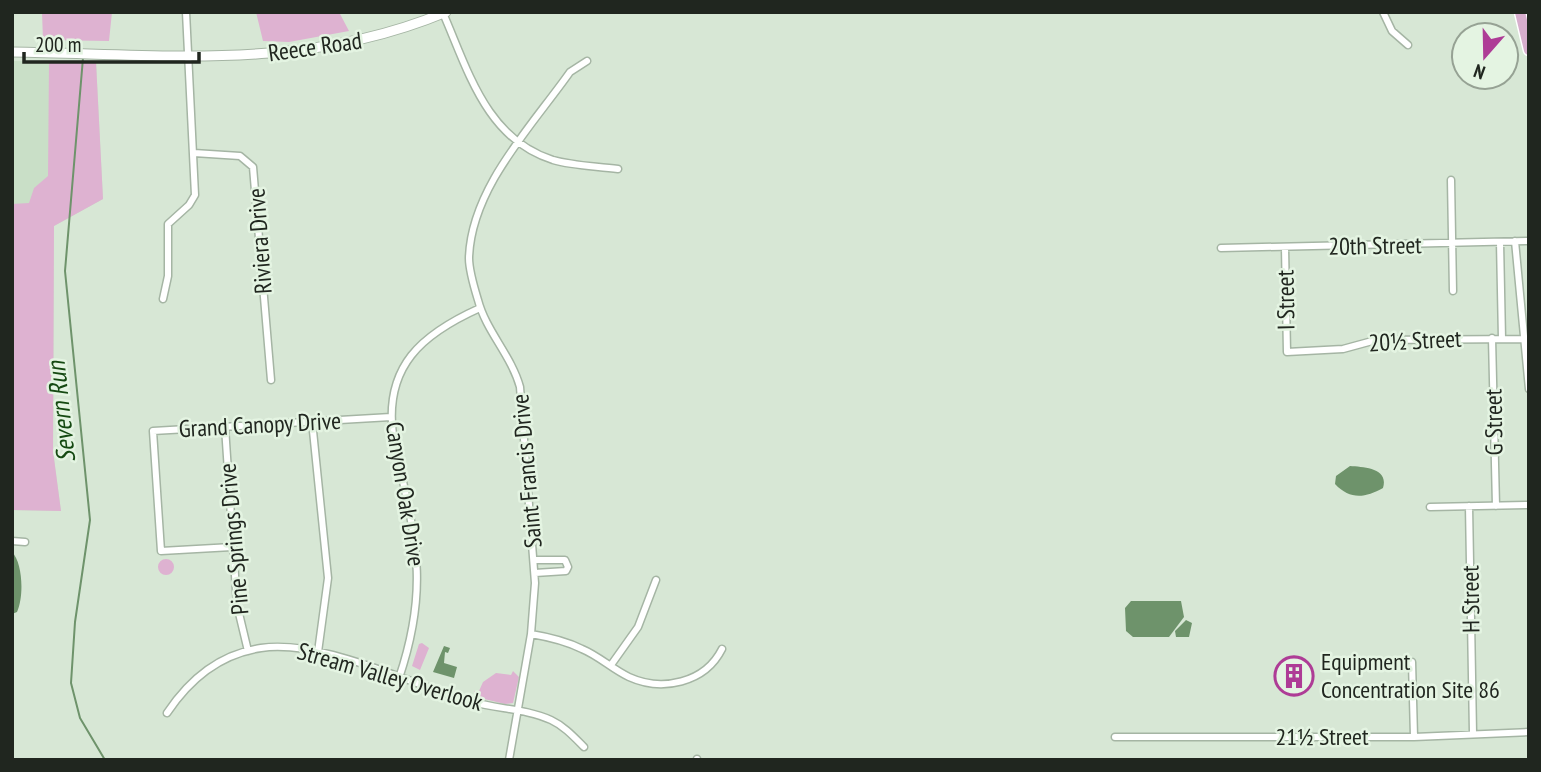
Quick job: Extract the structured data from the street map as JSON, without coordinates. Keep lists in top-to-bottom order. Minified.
{"streets":{"main road":["Reece Road"],"street":["Riviera Drive","20th Street","I Street","20½ Street","G Street","Grand Canopy Drive","Saint Francis Drive","Canyon Oak Drive","Pine Springs Drive","H Street","Stream Valley Overlook","21½ Street"]},"crossings":[["20th Street","I Street"],["I Street","20½ Street"],["20½ Street","G Street"],["Grand Canopy Drive","Canyon Oak Drive"],["Grand Canopy Drive","Pine Springs Drive"],["Saint Francis Drive","Canyon Oak Drive"],["Saint Francis Drive","Stream Valley Overlook"],["Canyon Oak Drive","Stream Valley Overlook"],["Pine Springs Drive","Stream Valley Overlook"],["H Street","21½ Street"]],"water":["Severn Run"],"places":{"building":["Equipment Concentration Site 86"]},"scale_bar":"200 m","north":"bottom"}
